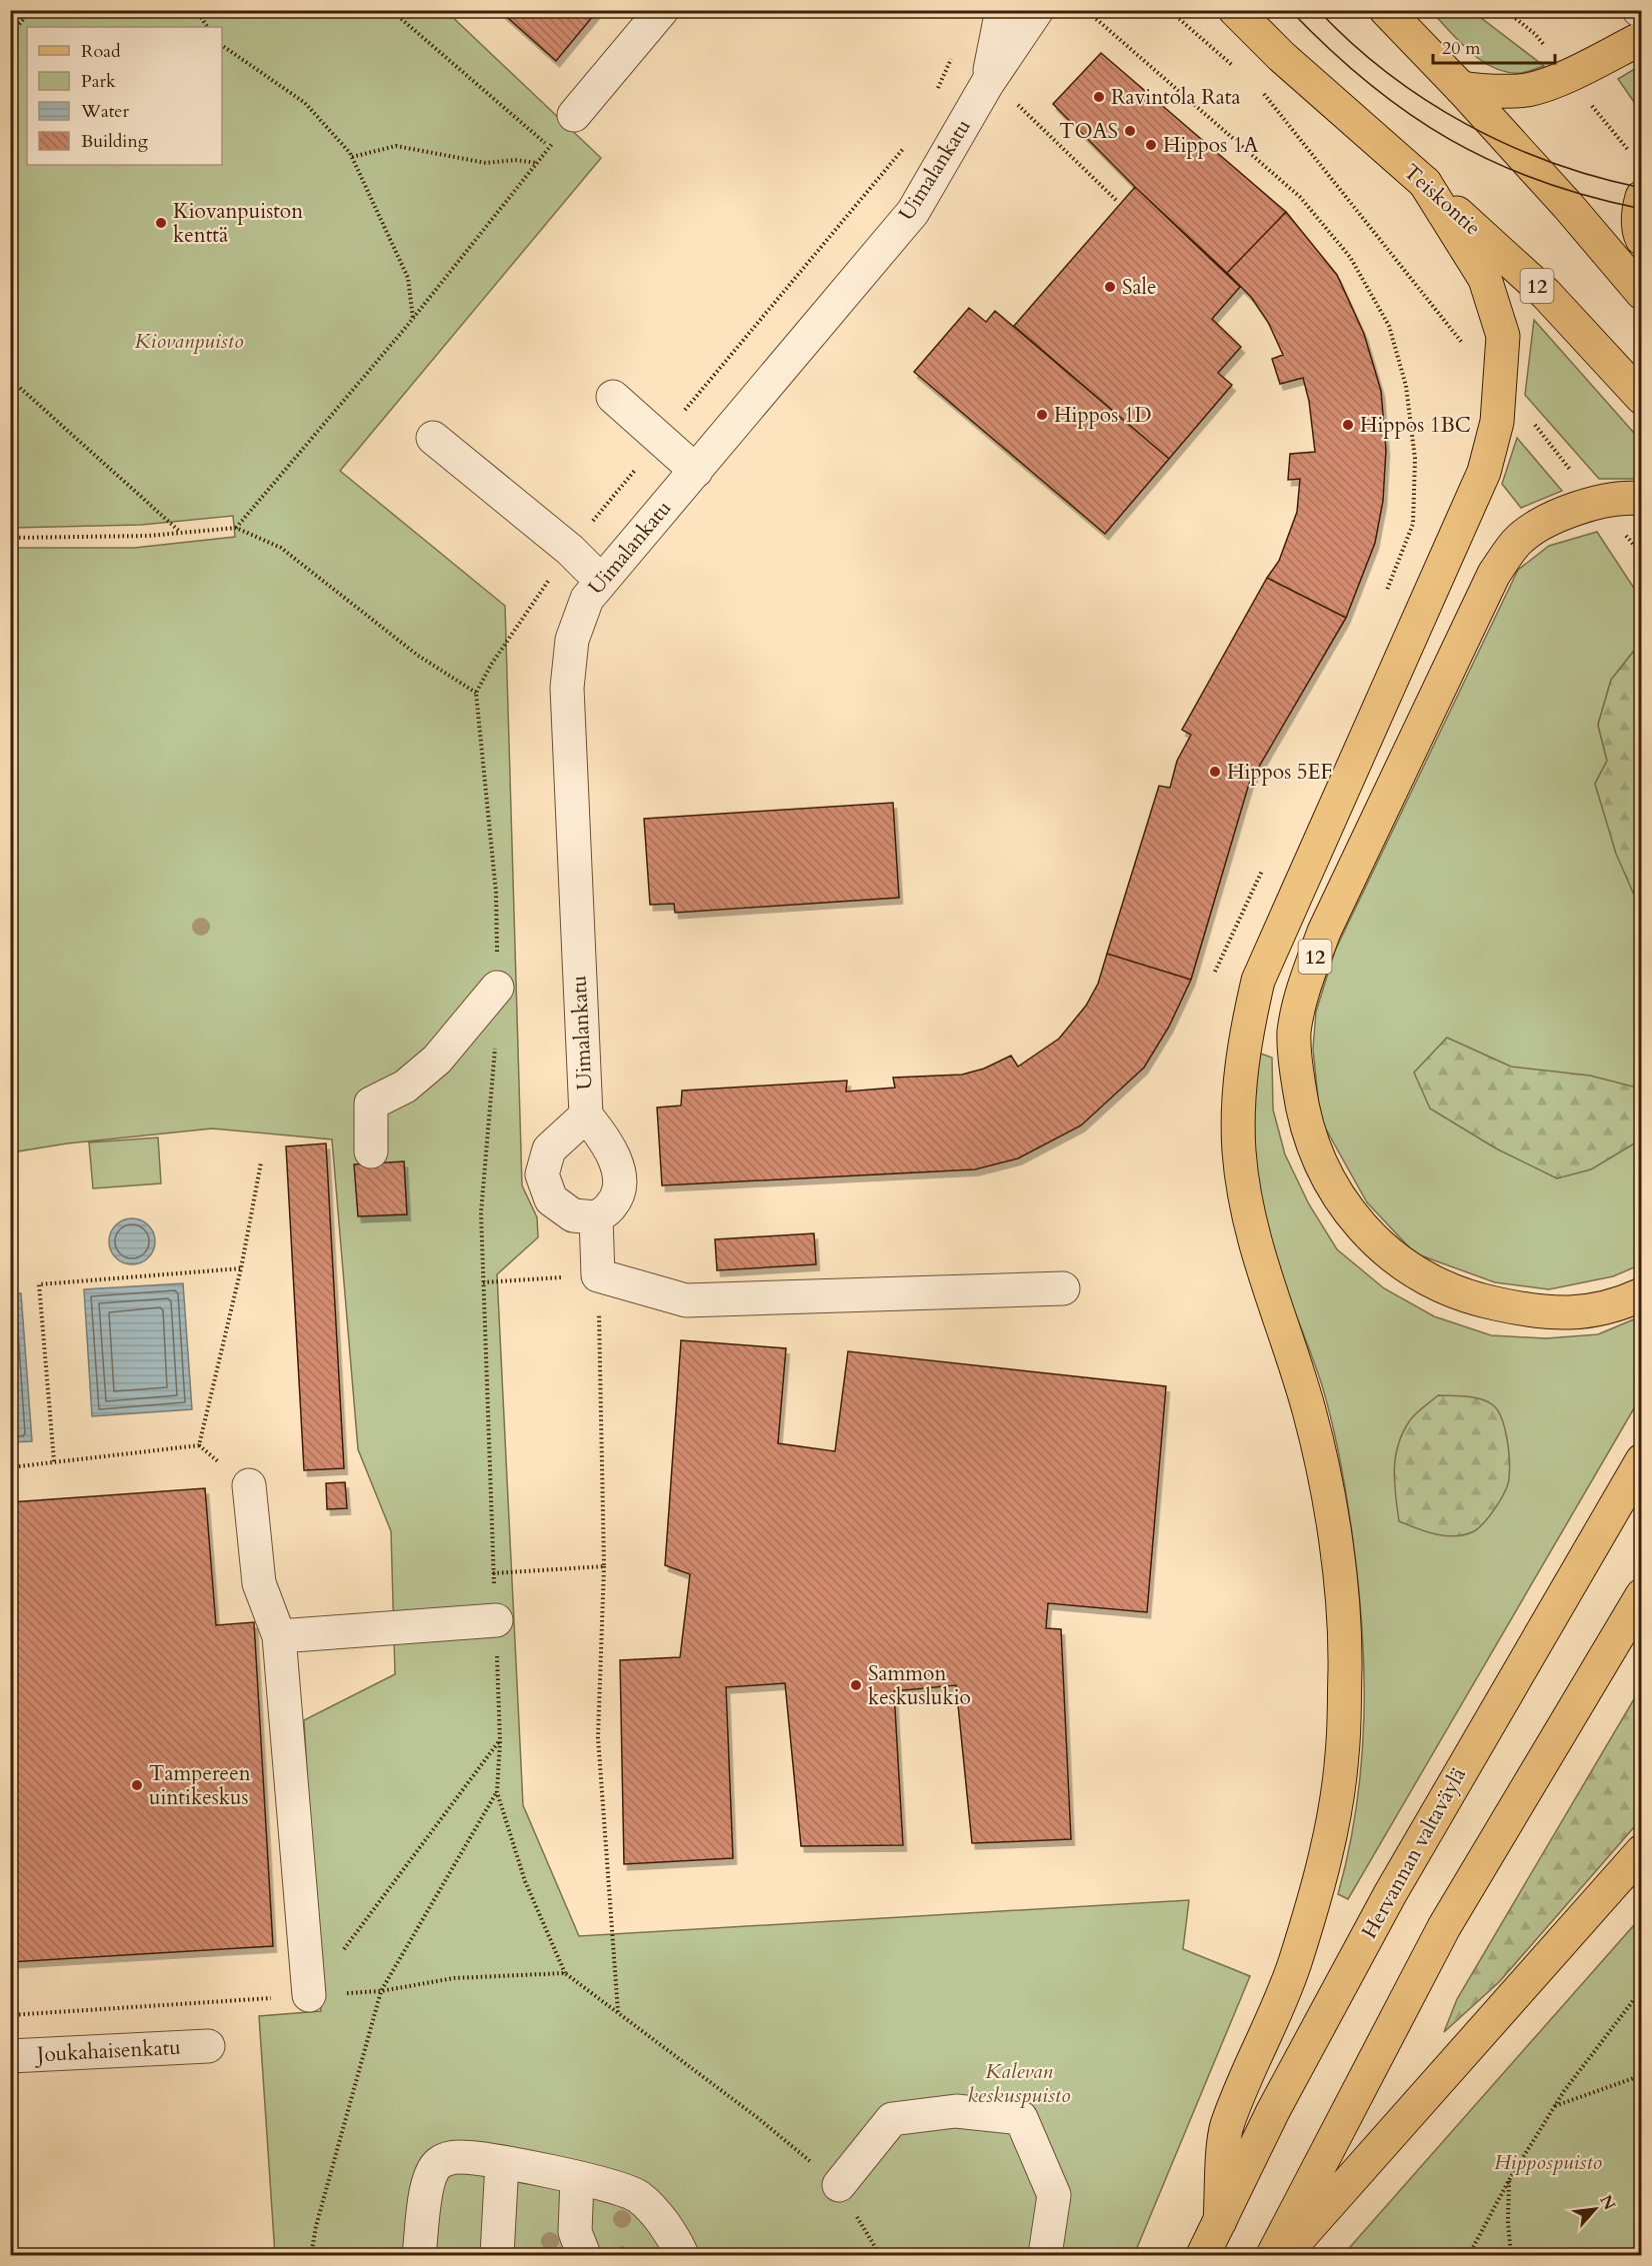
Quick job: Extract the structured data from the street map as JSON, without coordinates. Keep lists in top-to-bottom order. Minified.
{"streets":{"main road":["Teiskontie","12","Hervannan valtaväylä"],"street":["Uimalankatu","Joukahaisenkatu"]},"parks":["Kiovanpuisto","Kalevan keskuspuisto","Hippospuisto"],"places":["Ravintola Rata","TOAS","Hippos 1A","Kiovanpuiston kenttä","Sale","Hippos 1D","Hippos 1BC","Hippos 5EF","Sammon keskuslukio","Tampereen uintikeskus"],"legend":["Road","Park","Water","Building"],"scale_bar":"20 m","north":"top right"}
